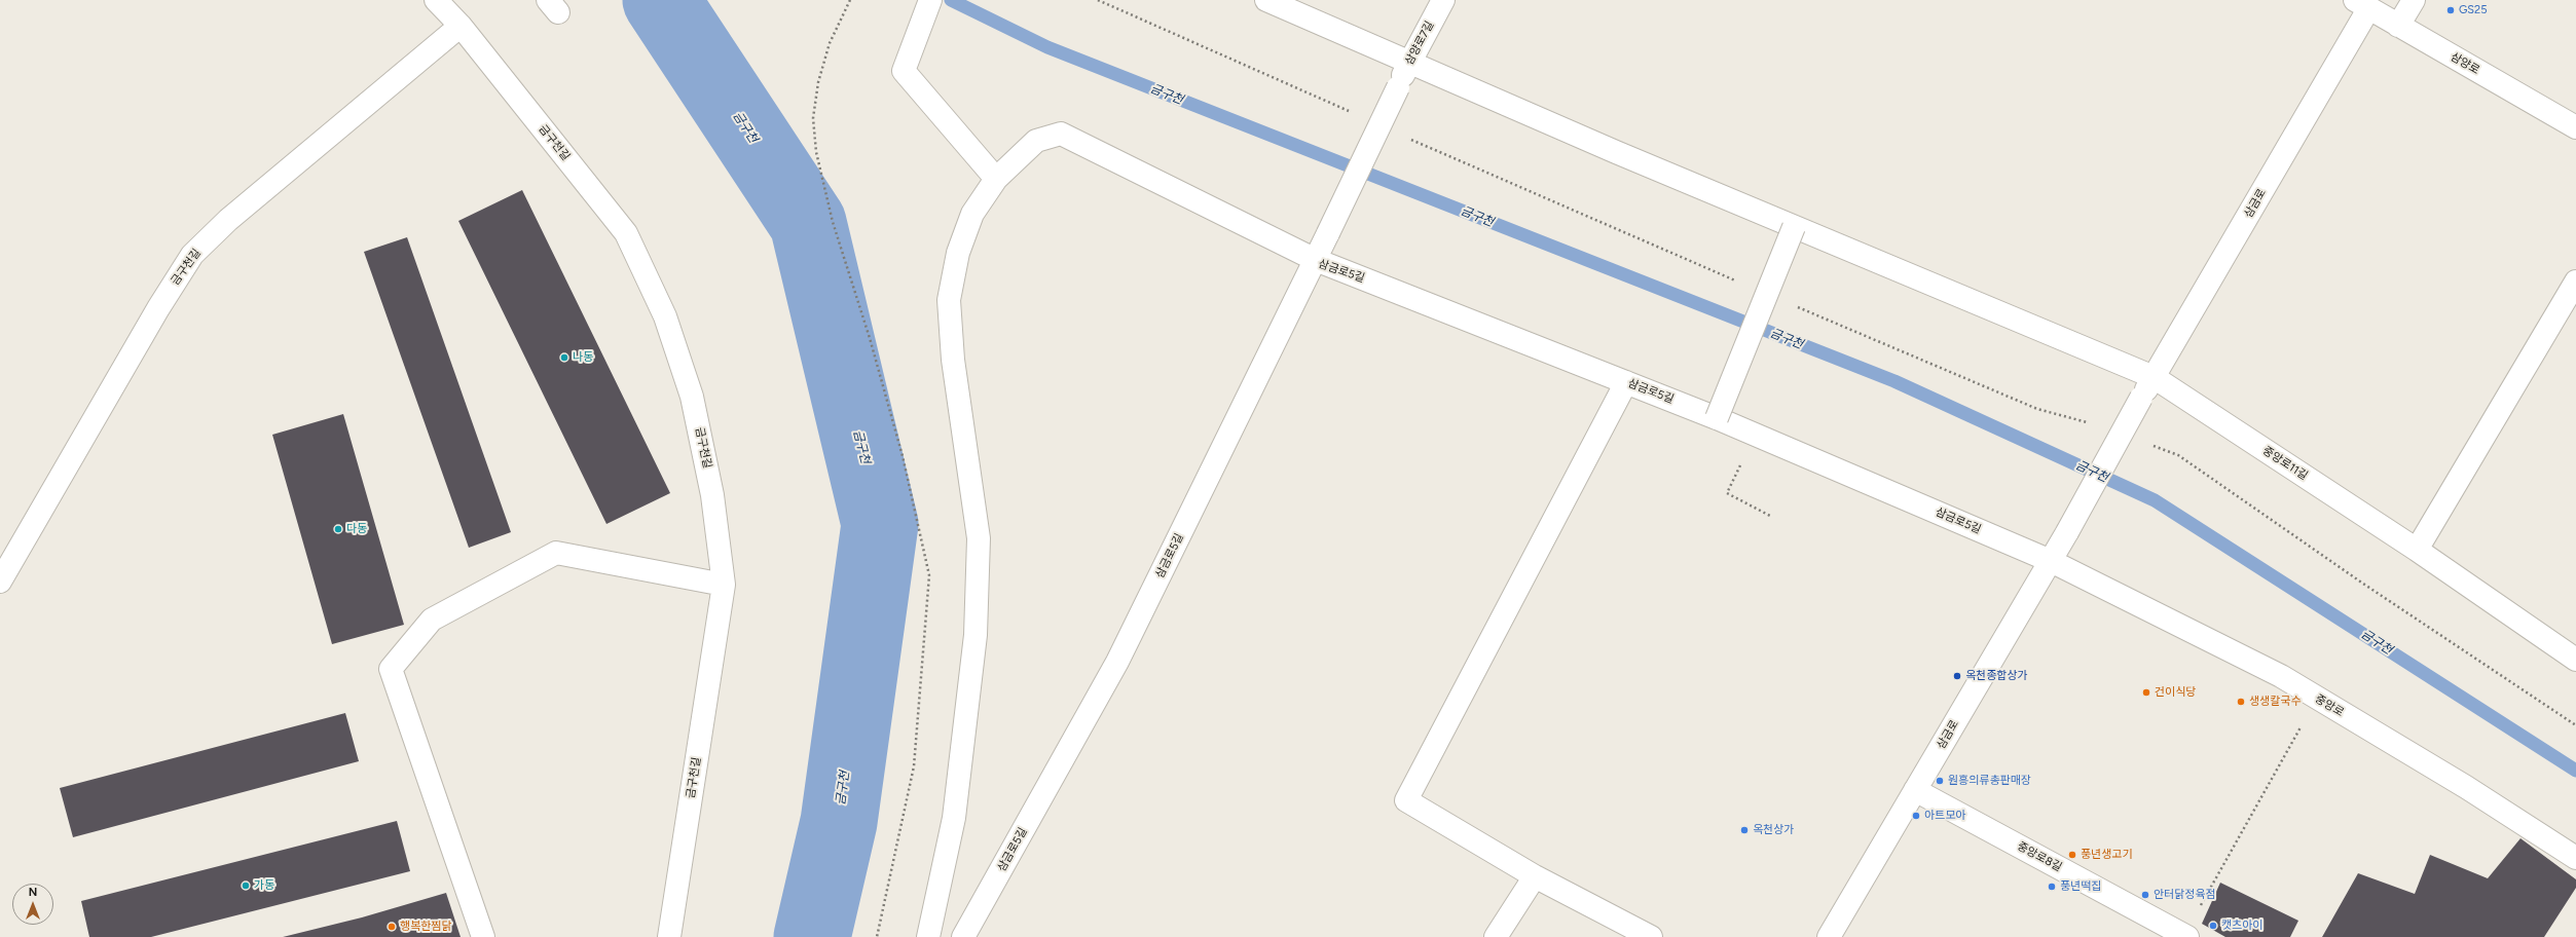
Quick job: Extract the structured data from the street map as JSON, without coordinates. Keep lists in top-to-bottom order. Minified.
{"streets":{"street":["삼양로7길","삼양로","금구천길","삼금로","삼금로5길","중앙로11길","중앙로","중앙로8길"]},"crossings":[["삼양로7길","삼금로5길"],["삼양로7길","중앙로11길"],["삼양로","삼금로"],["삼금로","삼금로5길"],["삼금로","중앙로11길"],["삼금로","중앙로"],["삼금로","중앙로8길"],["삼금로5길","중앙로"]],"water":["금구천"],"places":["GS25","나동","다동","옥천종합상가","건이식당","생생칼국수","원흥의류총판매장","아트모아","옥천상가","풍년생고기","가동","풍년떡집","안터닭정육점","캣츠아이","행복한찜닭"],"north":"top"}
